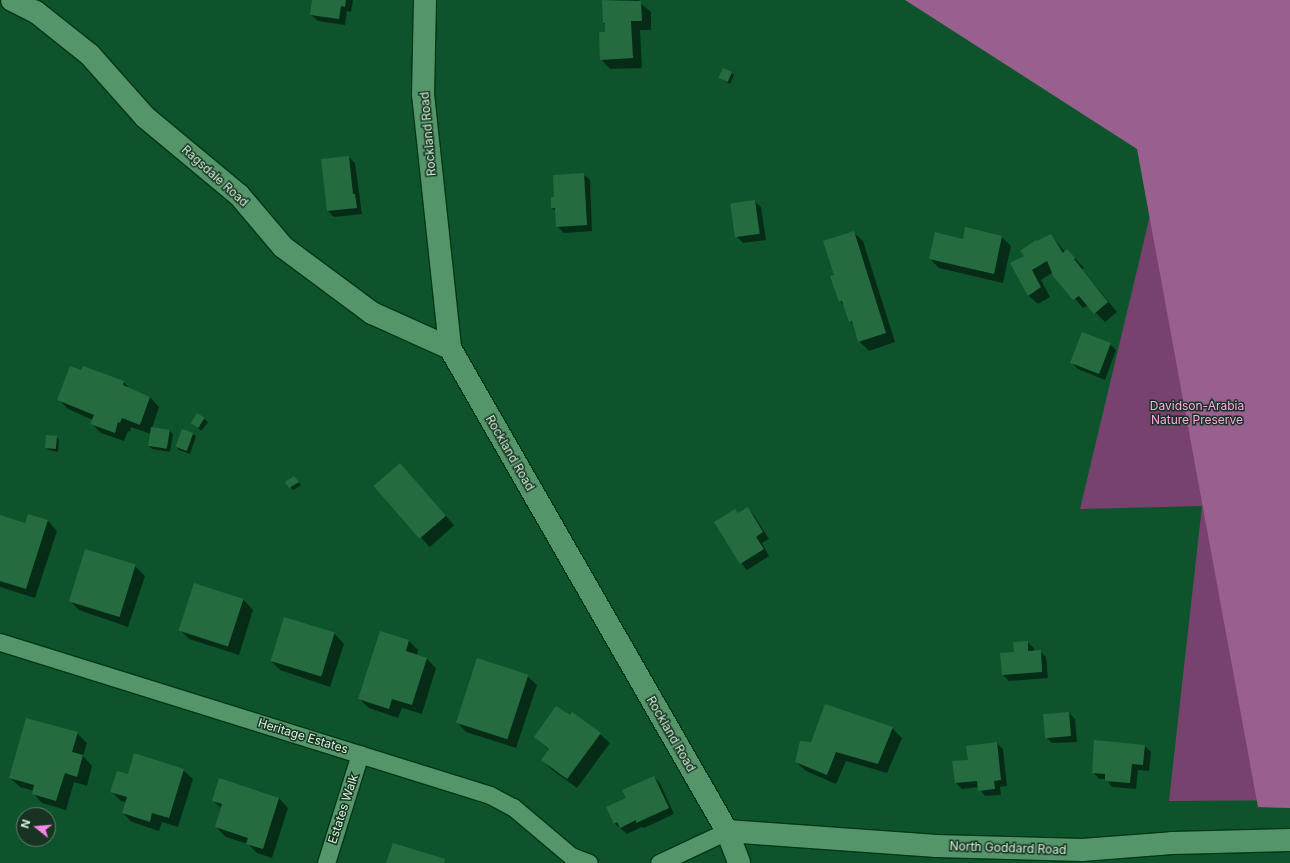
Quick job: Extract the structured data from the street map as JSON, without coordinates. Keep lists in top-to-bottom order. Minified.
{"streets":{"street":["Rockland Road","Ragsdale Road","Heritage Estates","Estates Walk","North Goddard Road"]},"crossings":[["Rockland Road","Ragsdale Road"],["Rockland Road","North Goddard Road"],["Heritage Estates","Estates Walk"]],"parks":["Davidson-Arabia Nature Preserve"],"north":"left"}
